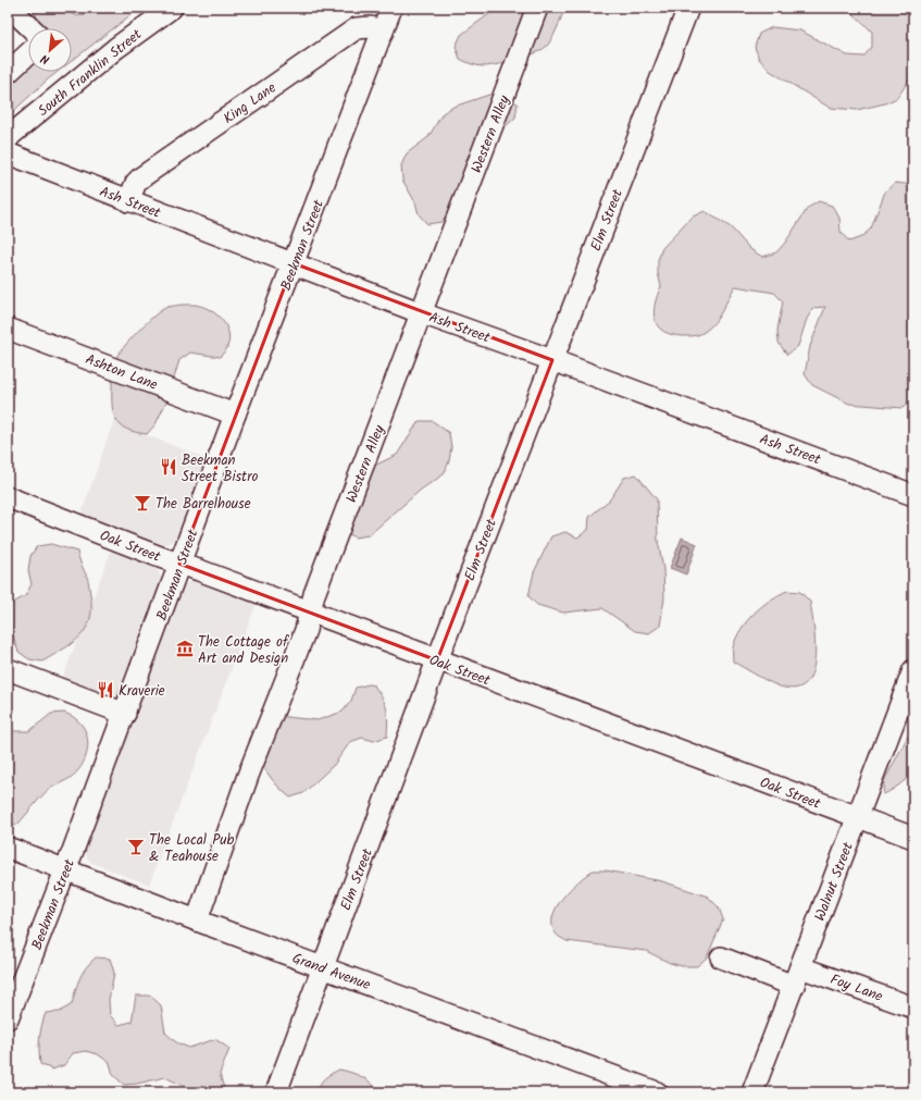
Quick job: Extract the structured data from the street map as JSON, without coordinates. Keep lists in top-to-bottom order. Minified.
{"streets":{"street":["South Franklin Street","King Lane","Western Alley","Ash Street","Elm Street","Beekman Street","Ashton Lane","Oak Street","Walnut Street","Grand Avenue","Foy Lane"]},"crossings":[["King Lane","Ash Street"],["King Lane","Beekman Street"],["Western Alley","Ash Street"],["Western Alley","Oak Street"],["Western Alley","Grand Avenue"],["Ash Street","Elm Street"],["Ash Street","Beekman Street"],["Elm Street","Oak Street"],["Elm Street","Grand Avenue"],["Beekman Street","Ashton Lane"],["Beekman Street","Oak Street"],["Beekman Street","Grand Avenue"],["Oak Street","Walnut Street"],["Walnut Street","Foy Lane"]],"places":{"restaurant":["Beekman Street Bistro","Kraverie"],"bar":["The Barrelhouse","The Local Pub & Teahouse"],"museum":["The Cottage of Art and Design"]},"north":"bottom left"}
